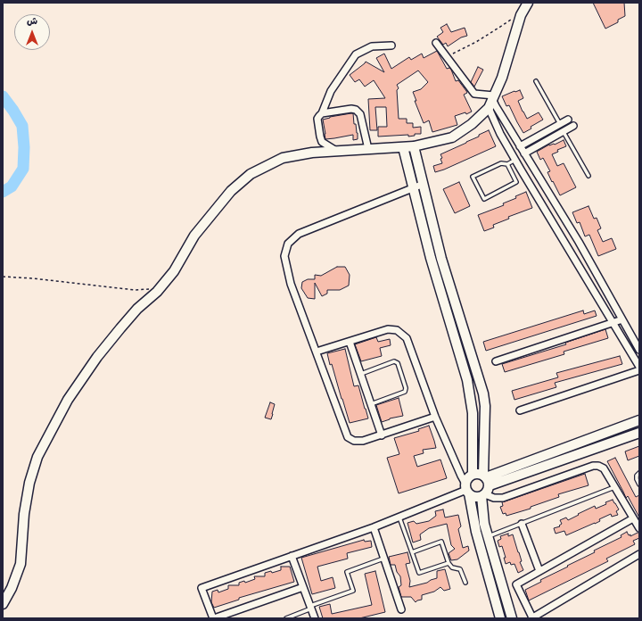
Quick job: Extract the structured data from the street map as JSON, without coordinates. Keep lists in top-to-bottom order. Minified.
{"north":"top"}
